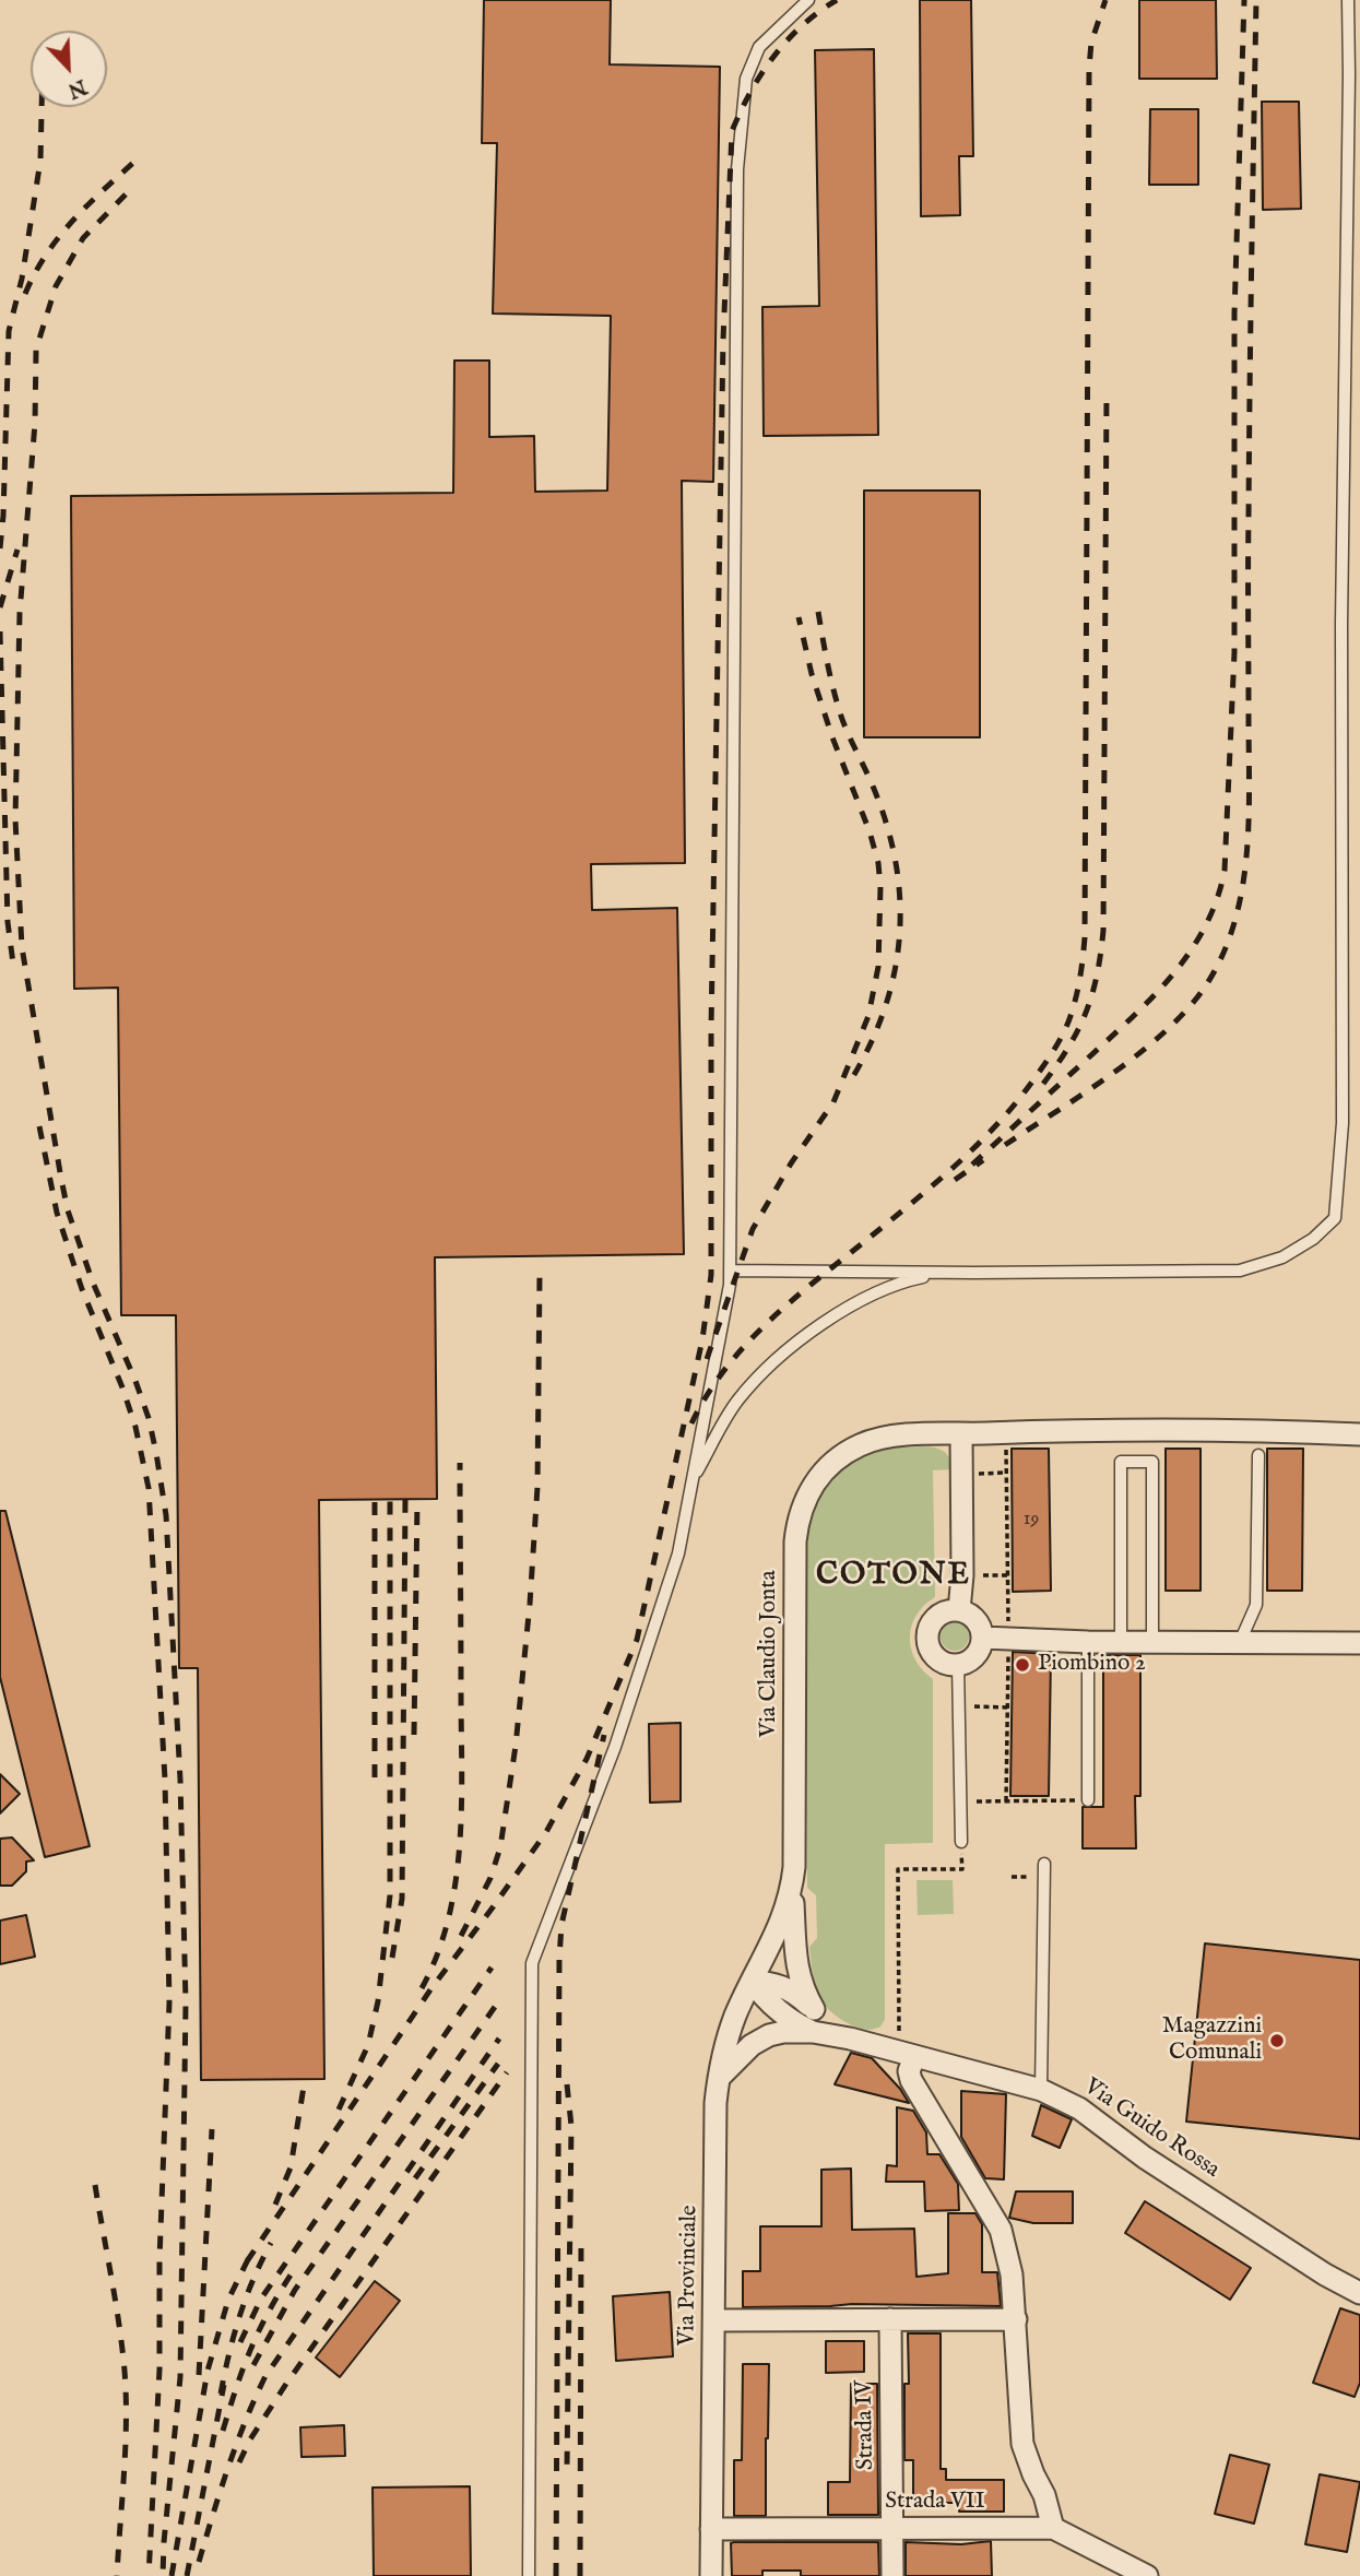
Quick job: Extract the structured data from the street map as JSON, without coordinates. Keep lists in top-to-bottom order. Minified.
{"streets":{"street":["Via Claudio Jonta","Via Guido Rossa","Via Provinciale","Strada IV","Strada VII"]},"crossings":[["Via Claudio Jonta","Via Guido Rossa"],["Via Claudio Jonta","Via Provinciale"],["Via Guido Rossa","Via Provinciale"],["Via Provinciale","Strada VII"],["Strada IV","Strada VII"]],"districts":["COTONE"],"places":["Piombino 2","Magazzini Comunali"],"house_numbers":["19"],"north":"bottom right"}
